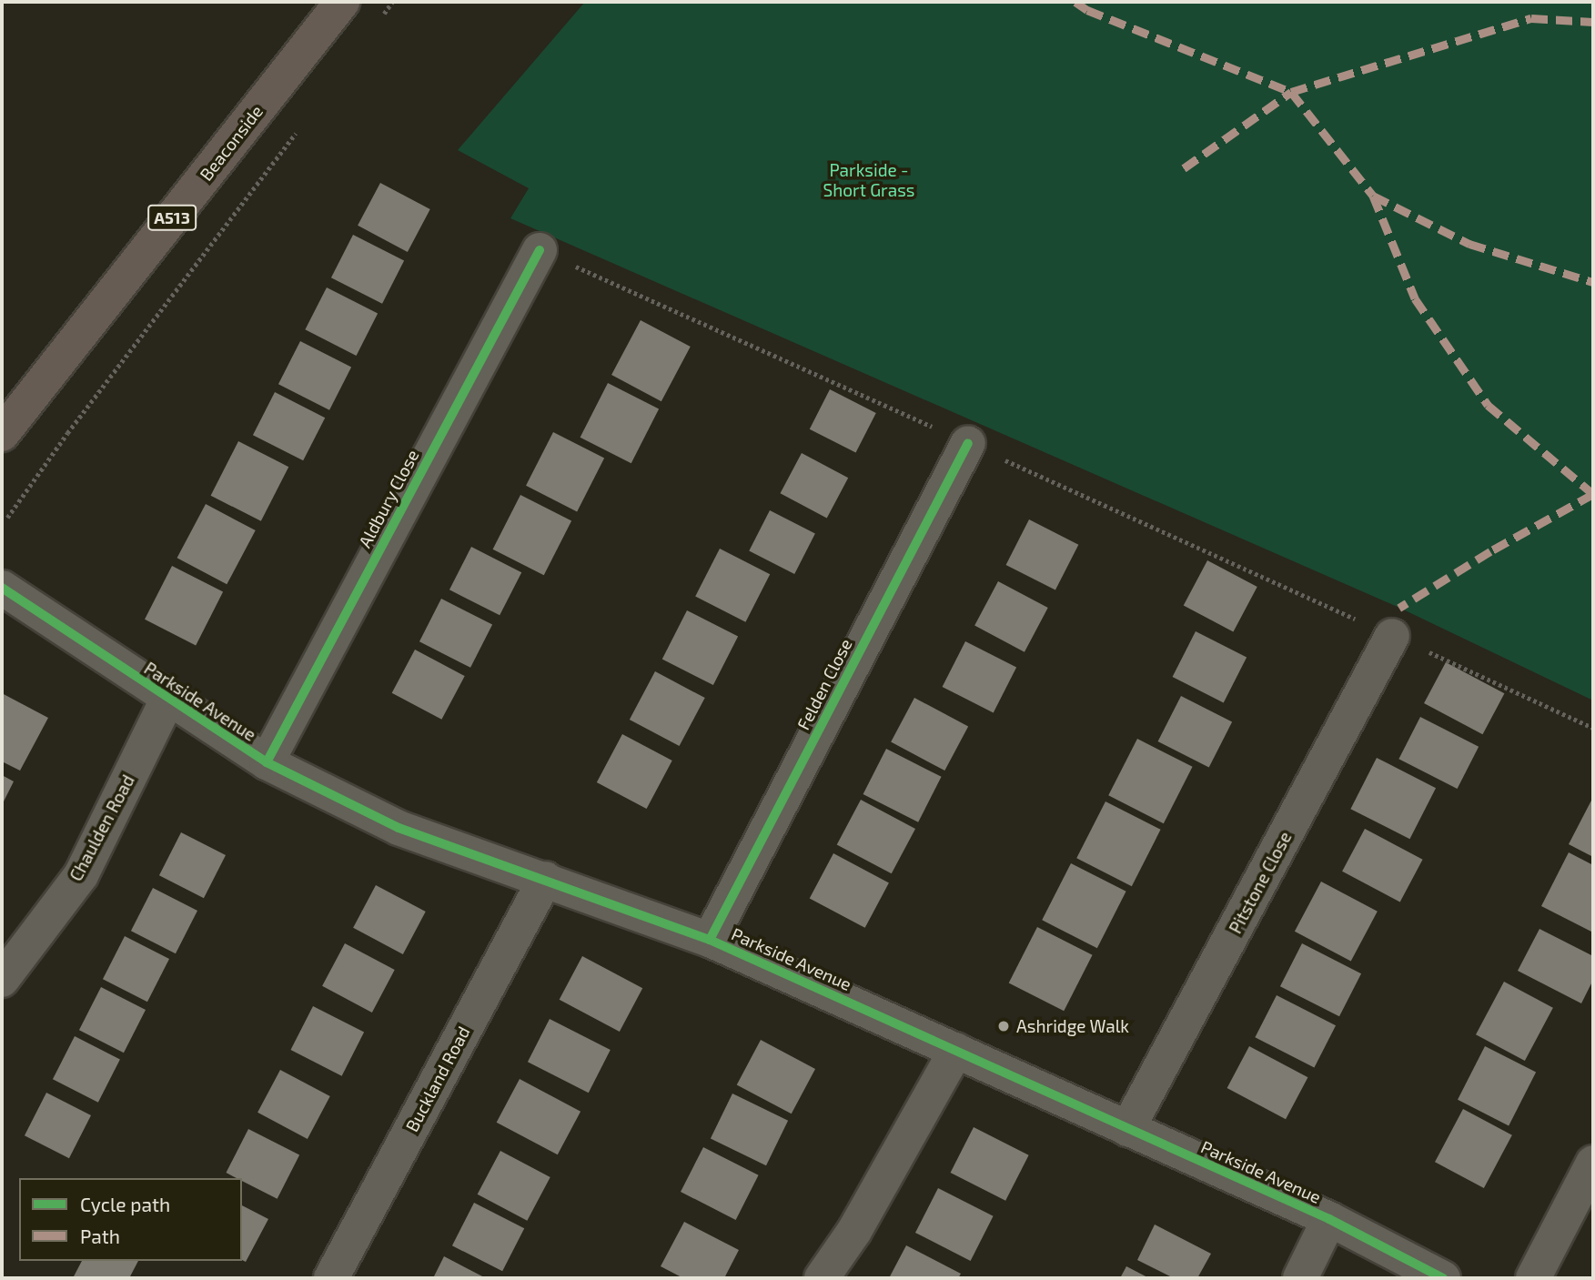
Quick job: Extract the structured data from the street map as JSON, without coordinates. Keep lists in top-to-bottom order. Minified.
{"streets":{"highway":["Beaconside","A513"],"street":["Aldbury Close","Felden Close","Parkside Avenue","Chaulden Road","Pitstone Close","Buckland Road"]},"crossings":[["Aldbury Close","Parkside Avenue"],["Felden Close","Parkside Avenue"],["Parkside Avenue","Chaulden Road"],["Parkside Avenue","Pitstone Close"],["Parkside Avenue","Buckland Road"]],"parks":["Parkside - Short Grass"],"places":["Ashridge Walk"],"legend":["Cycle path","Path"]}
